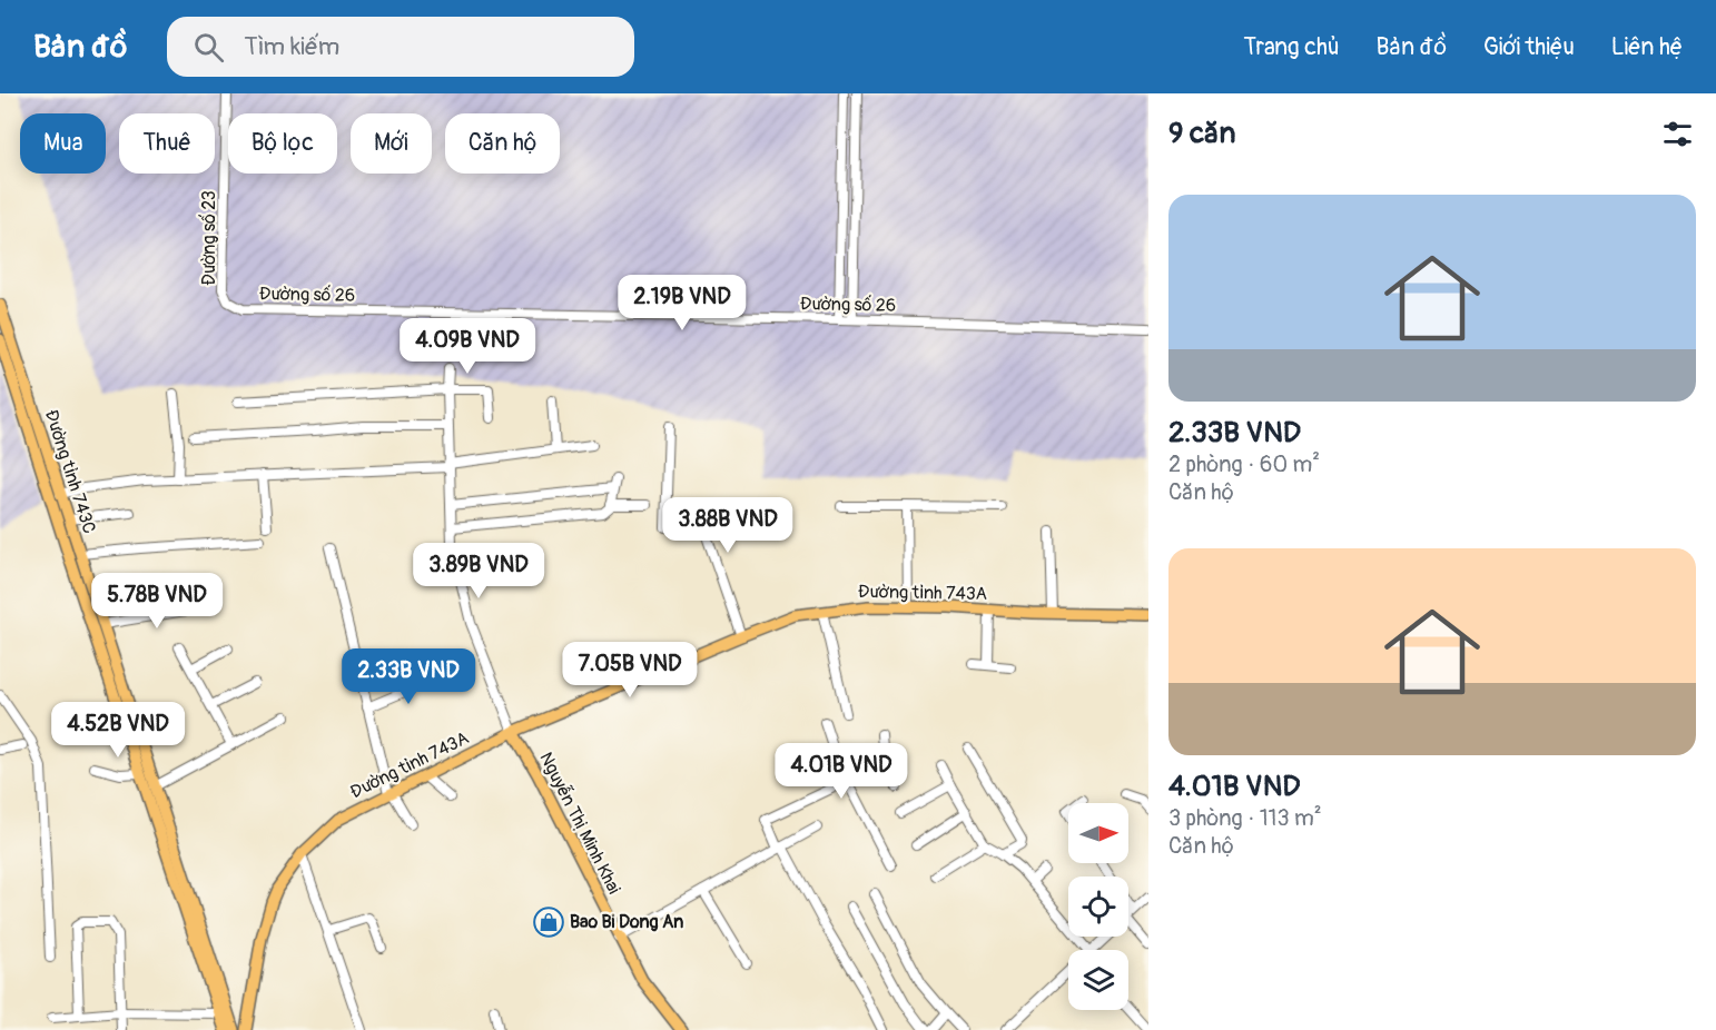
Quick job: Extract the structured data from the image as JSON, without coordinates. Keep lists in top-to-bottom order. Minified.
{"streets":{"main road":["Đường tỉnh 743C","Đường tỉnh 743A","Nguyễn Thị Minh Khai"],"street":["Đường số 23","Đường số 26"]},"crossings":[["Đường số 23","Đường số 26"],["Đường tỉnh 743A","Nguyễn Thị Minh Khai"]],"places":{"shop":["Bao Bi Dong An"]},"north":"right","page":{"header":"Bản đồ","search":"Tìm kiếm","nav":["Trang chủ","Bản đồ","Giới thiệu","Liên hệ"],"heading":"9 căn","chip":["Mua","Thuê","Bộ lọc","Mới","Căn hộ"],"list":[{"name":"2.33B VND","note":"2 phòng · 60 m² · Căn hộ"},{"name":"4.01B VND","note":"3 phòng · 113 m² · Căn hộ"}],"price":["2.19B VND","4.09B VND","3.88B VND","3.89B VND","5.78B VND","7.05B VND","2.33B VND","4.52B VND","4.01B VND"]}}
